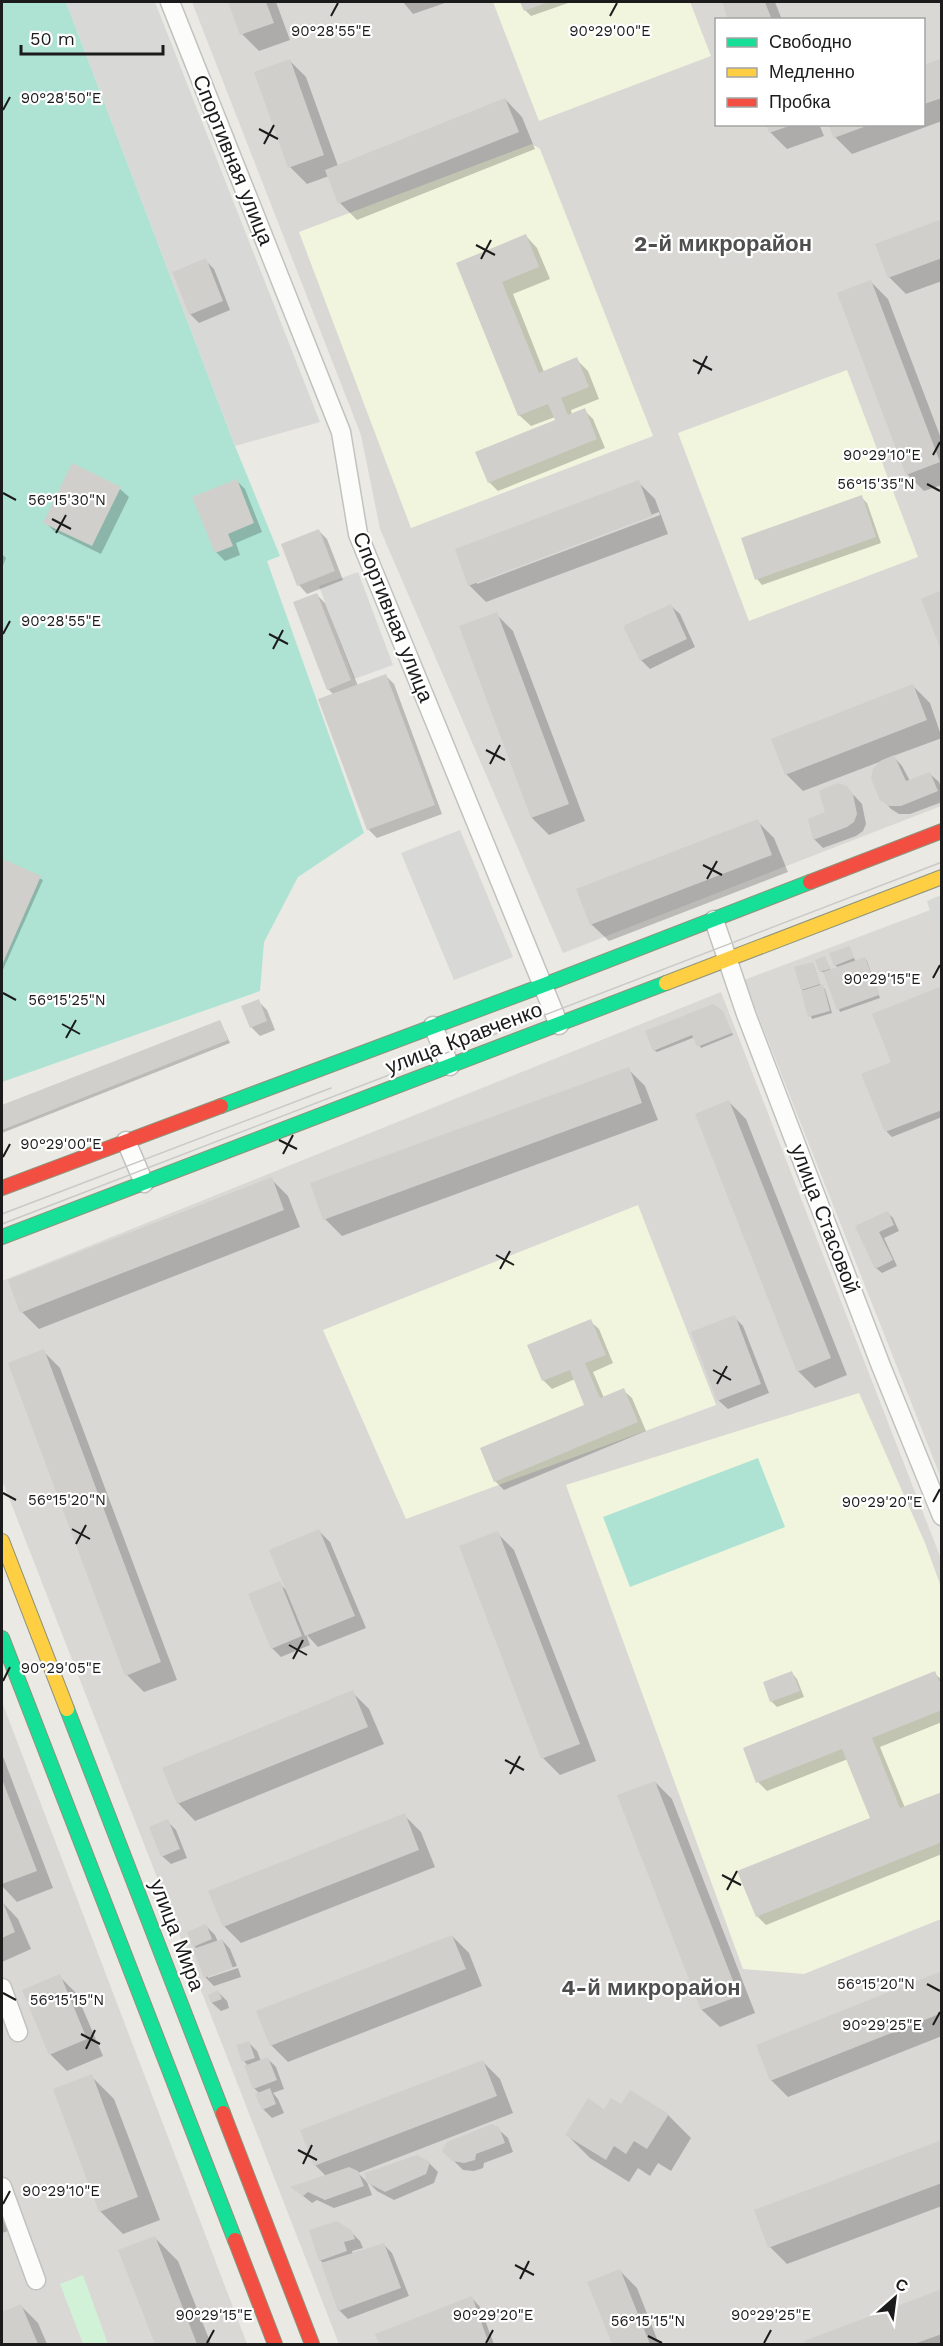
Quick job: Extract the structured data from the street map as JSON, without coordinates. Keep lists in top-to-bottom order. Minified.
{"streets":{"main road":["улица Кравченко","улица Мира"],"street":["Спортивная улица","улица Стасовой"]},"crossings":[["Спортивная улица","улица Кравченко"],["улица Кравченко","улица Стасовой"]],"districts":["2-й микрорайон","4-й микрорайон"],"legend":["Свободно","Медленно","Пробка"],"scale_bar":"50 m","north":"top right","coordinates":["90°28'55\"E","90°29'00\"E","90°28'50\"E","90°29'10\"E","56°15'35\"N","56°15'30\"N","90°29'15\"E","56°15'25\"N","56°15'20\"N","90°29'20\"E","90°29'05\"E","56°15'15\"N","90°29'25\"E"]}
